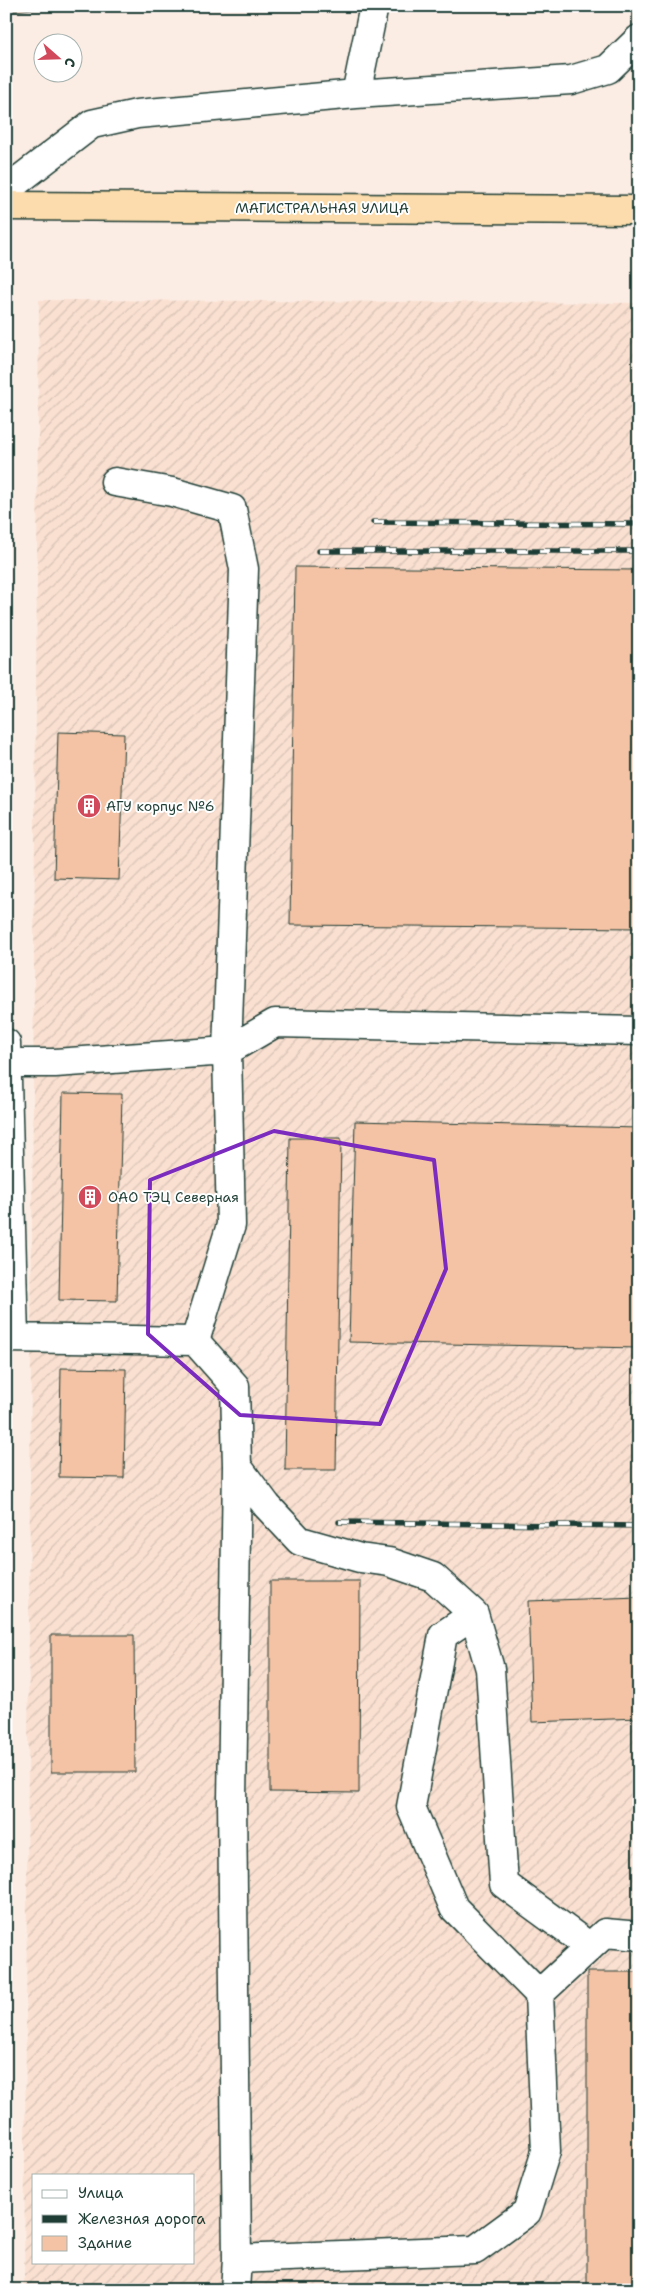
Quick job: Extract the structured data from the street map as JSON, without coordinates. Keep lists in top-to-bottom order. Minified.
{"streets":{"highway":["МАГИСТРАЛЬНАЯ УЛИЦА"]},"places":{"building":["АГУ корпус №6","ОАО ТЭЦ Северная"]},"legend":["Улица","Железная дорога","Здание"],"north":"right"}
